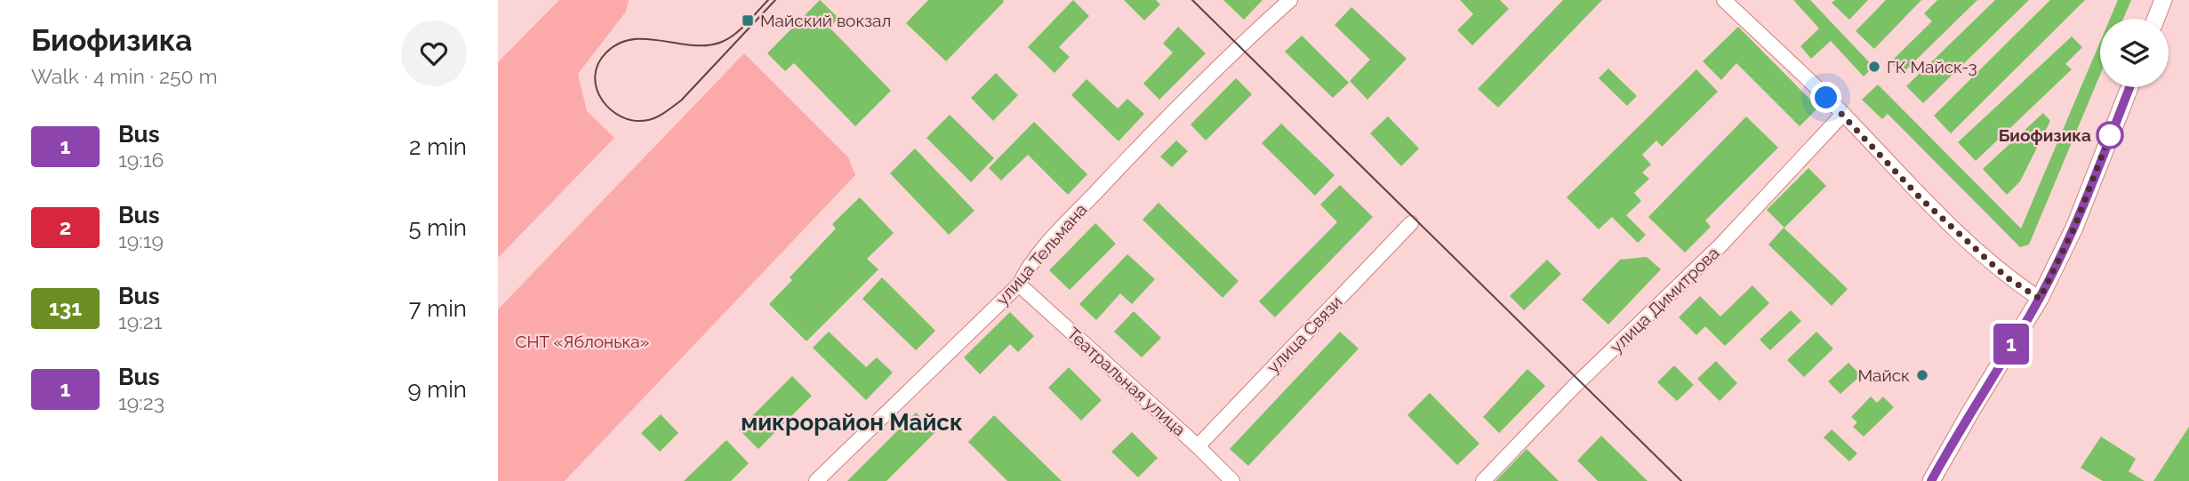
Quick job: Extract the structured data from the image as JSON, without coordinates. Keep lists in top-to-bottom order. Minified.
{"streets":{"street":["улица Тельмана","улица Димитрова","улица Связи","Театральная улица"]},"crossings":[["улица Тельмана","Театральная улица"],["улица Связи","Театральная улица"]],"districts":["микрорайон Майск"],"parks":["СНТ «Яблонька»"],"places":{"transit":["Майский вокзал"],"other":["ГК Майск-3","Биофизика","Майск"]},"lines":["bus line 1"],"page":{"heading":["Биофизика","Walk · 4 min · 250 m"],"on_map":"1","list":[{"mark":"1","name":"Bus","note":"19:16","value":"2 min"},{"mark":"2","name":"Bus","note":"19:19","value":"5 min"},{"mark":"131","name":"Bus","note":"19:21","value":"7 min"},{"mark":"1","name":"Bus","note":"19:23","value":"9 min"}]}}
